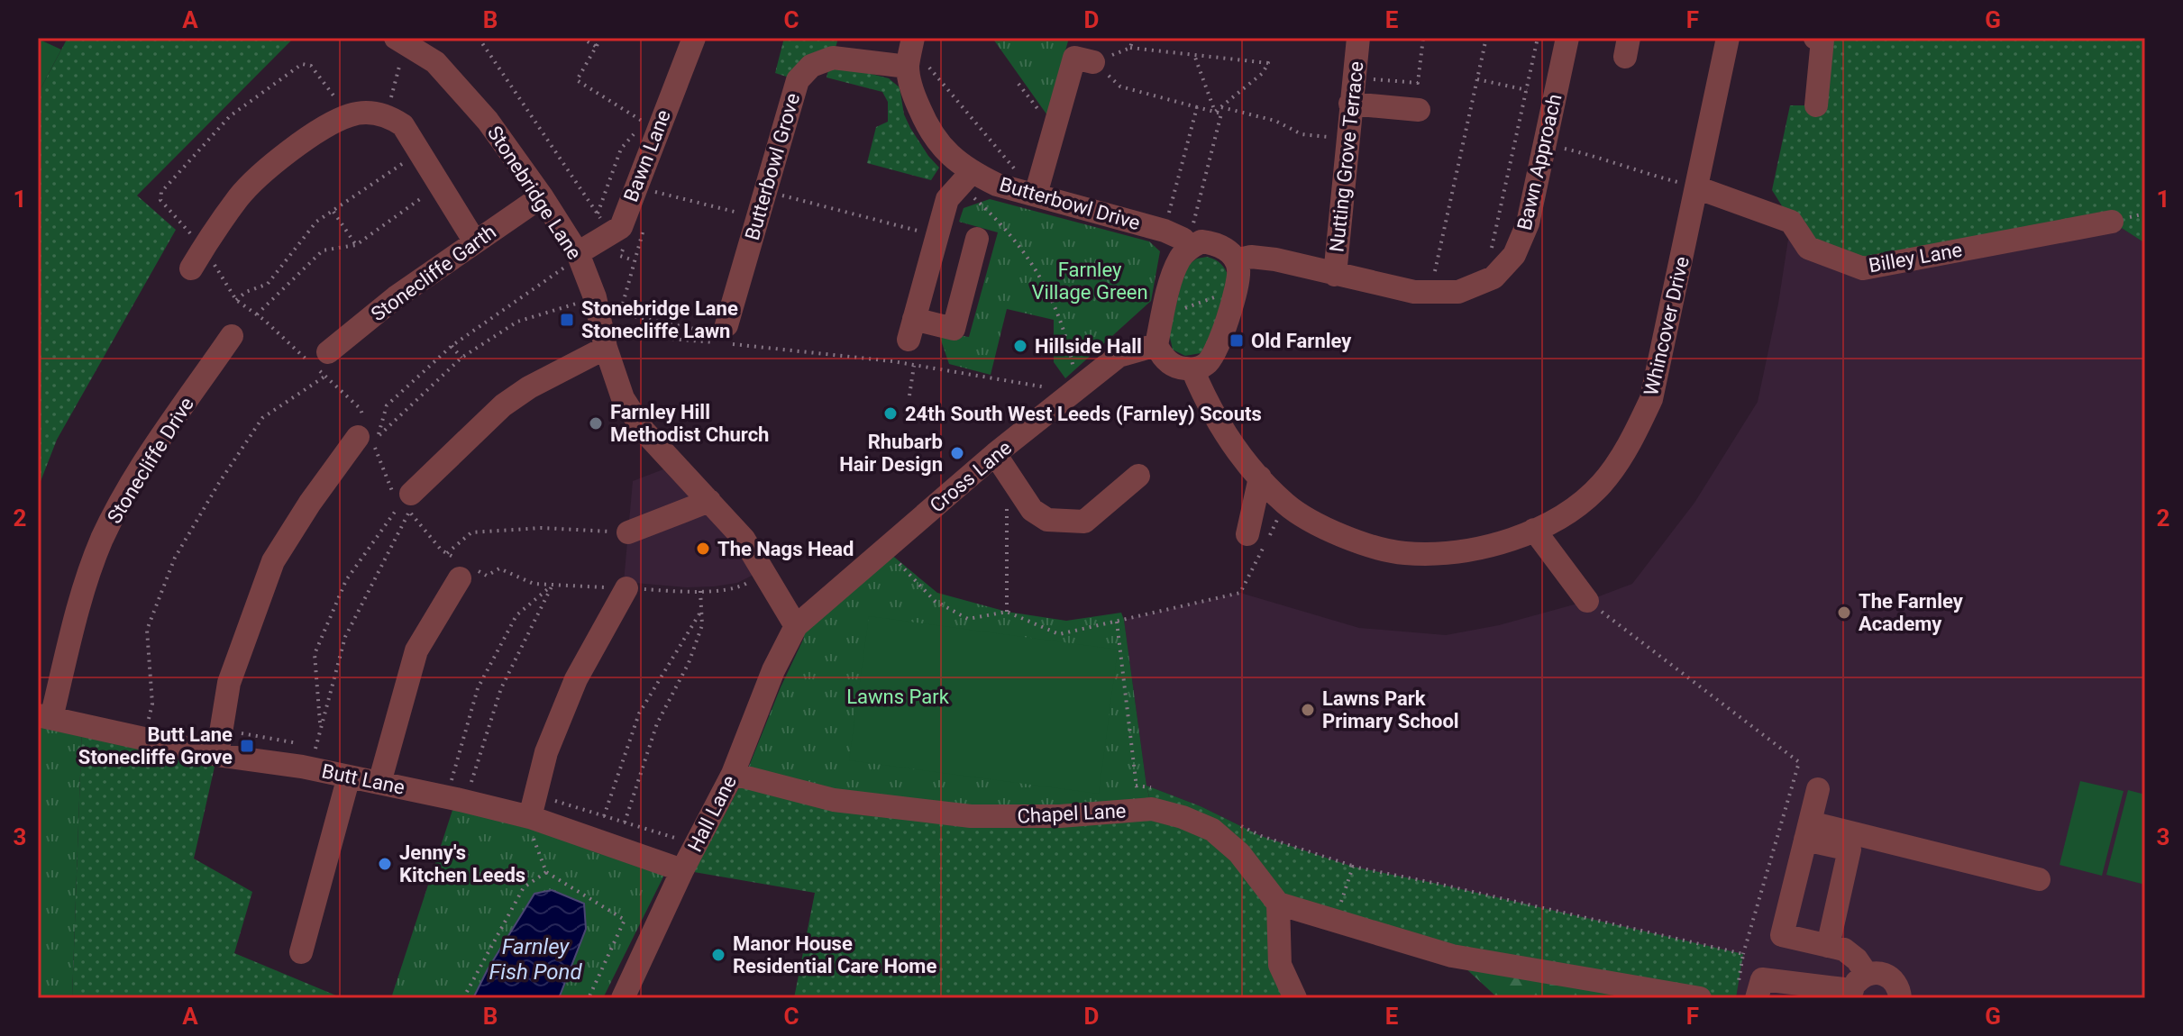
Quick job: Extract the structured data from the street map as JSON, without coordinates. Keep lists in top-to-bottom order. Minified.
{"streets":{"street":["Bawn Lane","Nutting Grove Terrace","Bawn Approach","Butterbowl Grove","Stonebridge Lane","Butterbowl Drive","Billey Lane","Stonecliffe Garth","Whincover Drive","Stonecliffe Drive","Cross Lane","Butt Lane","Hall Lane","Chapel Lane"]},"crossings":[["Bawn Lane","Stonebridge Lane"],["Butterbowl Grove","Butterbowl Drive"],["Stonebridge Lane","Stonecliffe Garth"],["Stonebridge Lane","Cross Lane"],["Stonebridge Lane","Hall Lane"],["Billey Lane","Whincover Drive"],["Stonecliffe Drive","Butt Lane"],["Cross Lane","Hall Lane"],["Butt Lane","Hall Lane"],["Hall Lane","Chapel Lane"]],"water":["Farnley Fish Pond"],"parks":["Farnley Village Green","Lawns Park"],"places":{"transit":["Stonebridge Lane Stonecliffe Lawn","Old Farnley","Butt Lane Stonecliffe Grove"],"other":["Hillside Hall","24th South West Leeds (Farnley) Scouts","Farnley Hill Methodist Church","Rhubarb Hair Design","The Nags Head","The Farnley Academy","Lawns Park Primary School","Jenny's Kitchen Leeds","Manor House Residential Care Home"]},"grid":{"columns":["A","B","C","D","E","F","G"],"rows":["1","2","3"]}}
